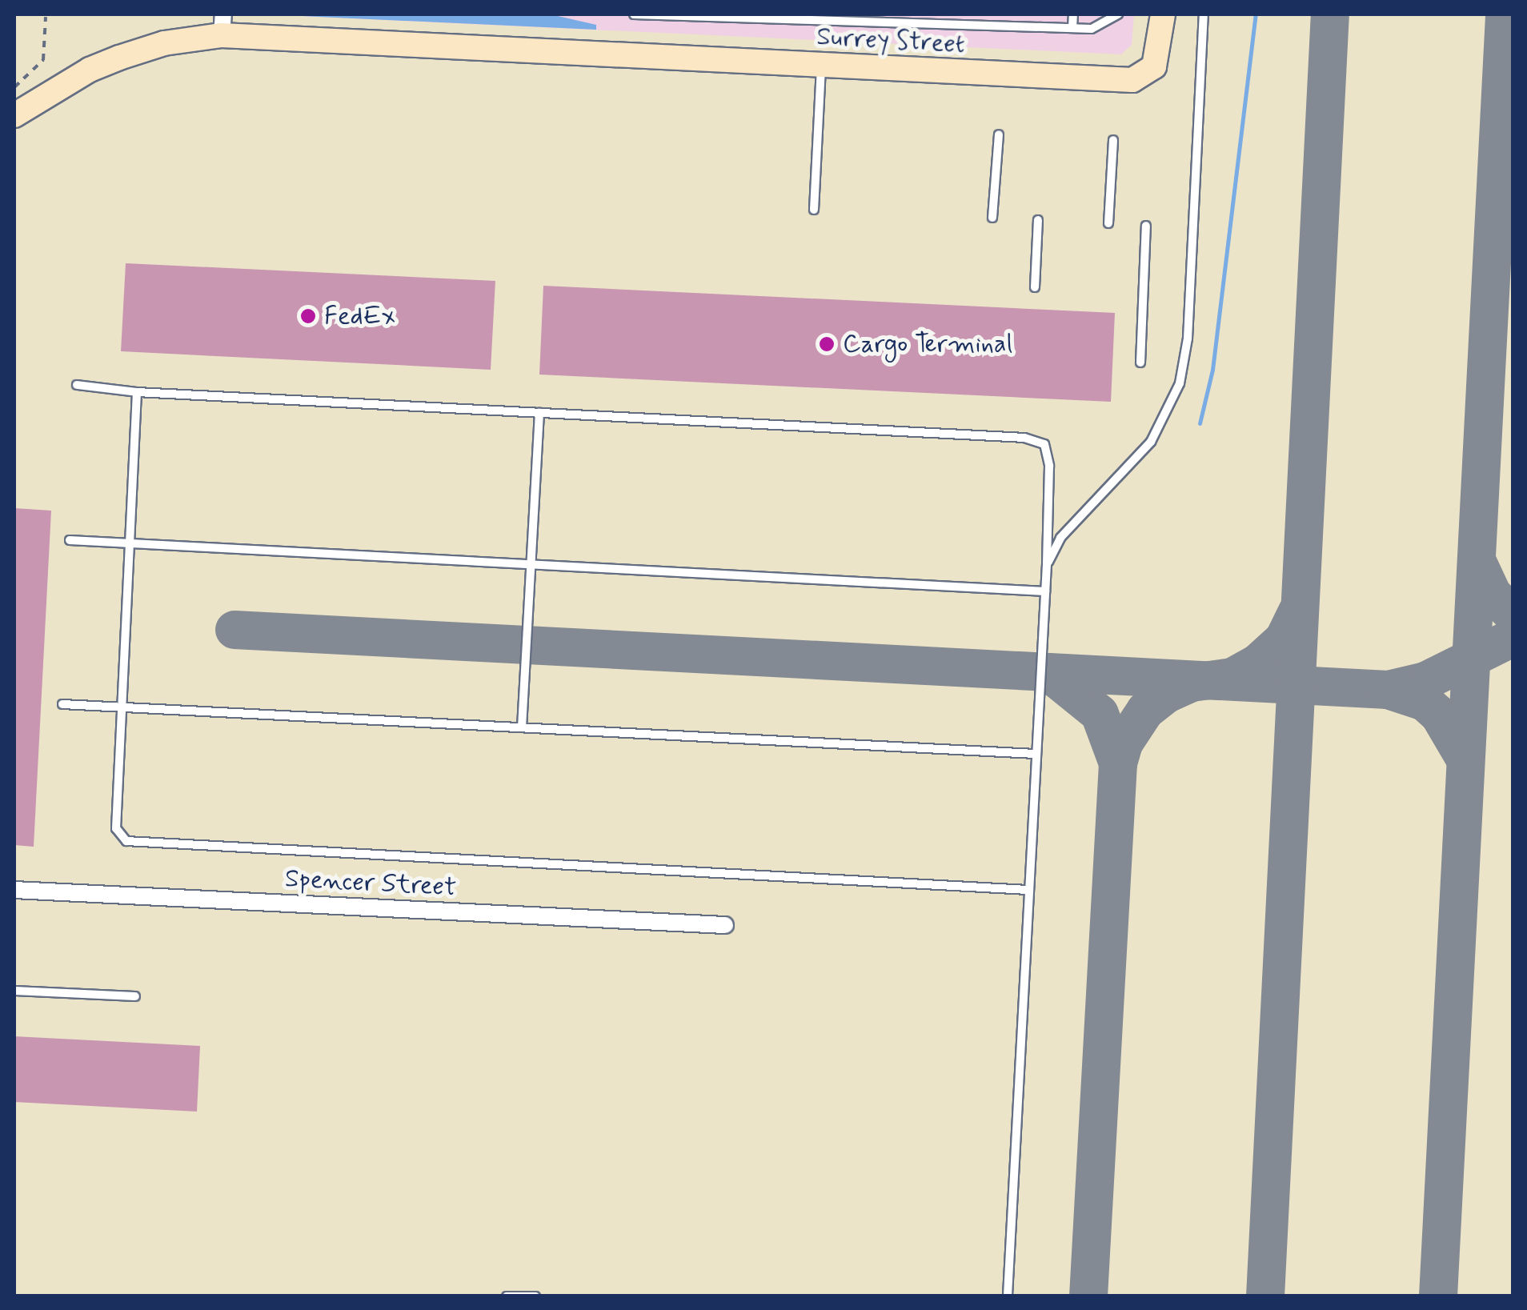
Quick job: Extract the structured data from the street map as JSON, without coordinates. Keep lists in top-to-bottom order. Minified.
{"streets":{"street":["Surrey Street","Spencer Street"]},"places":["FedEx","Cargo Terminal"]}
